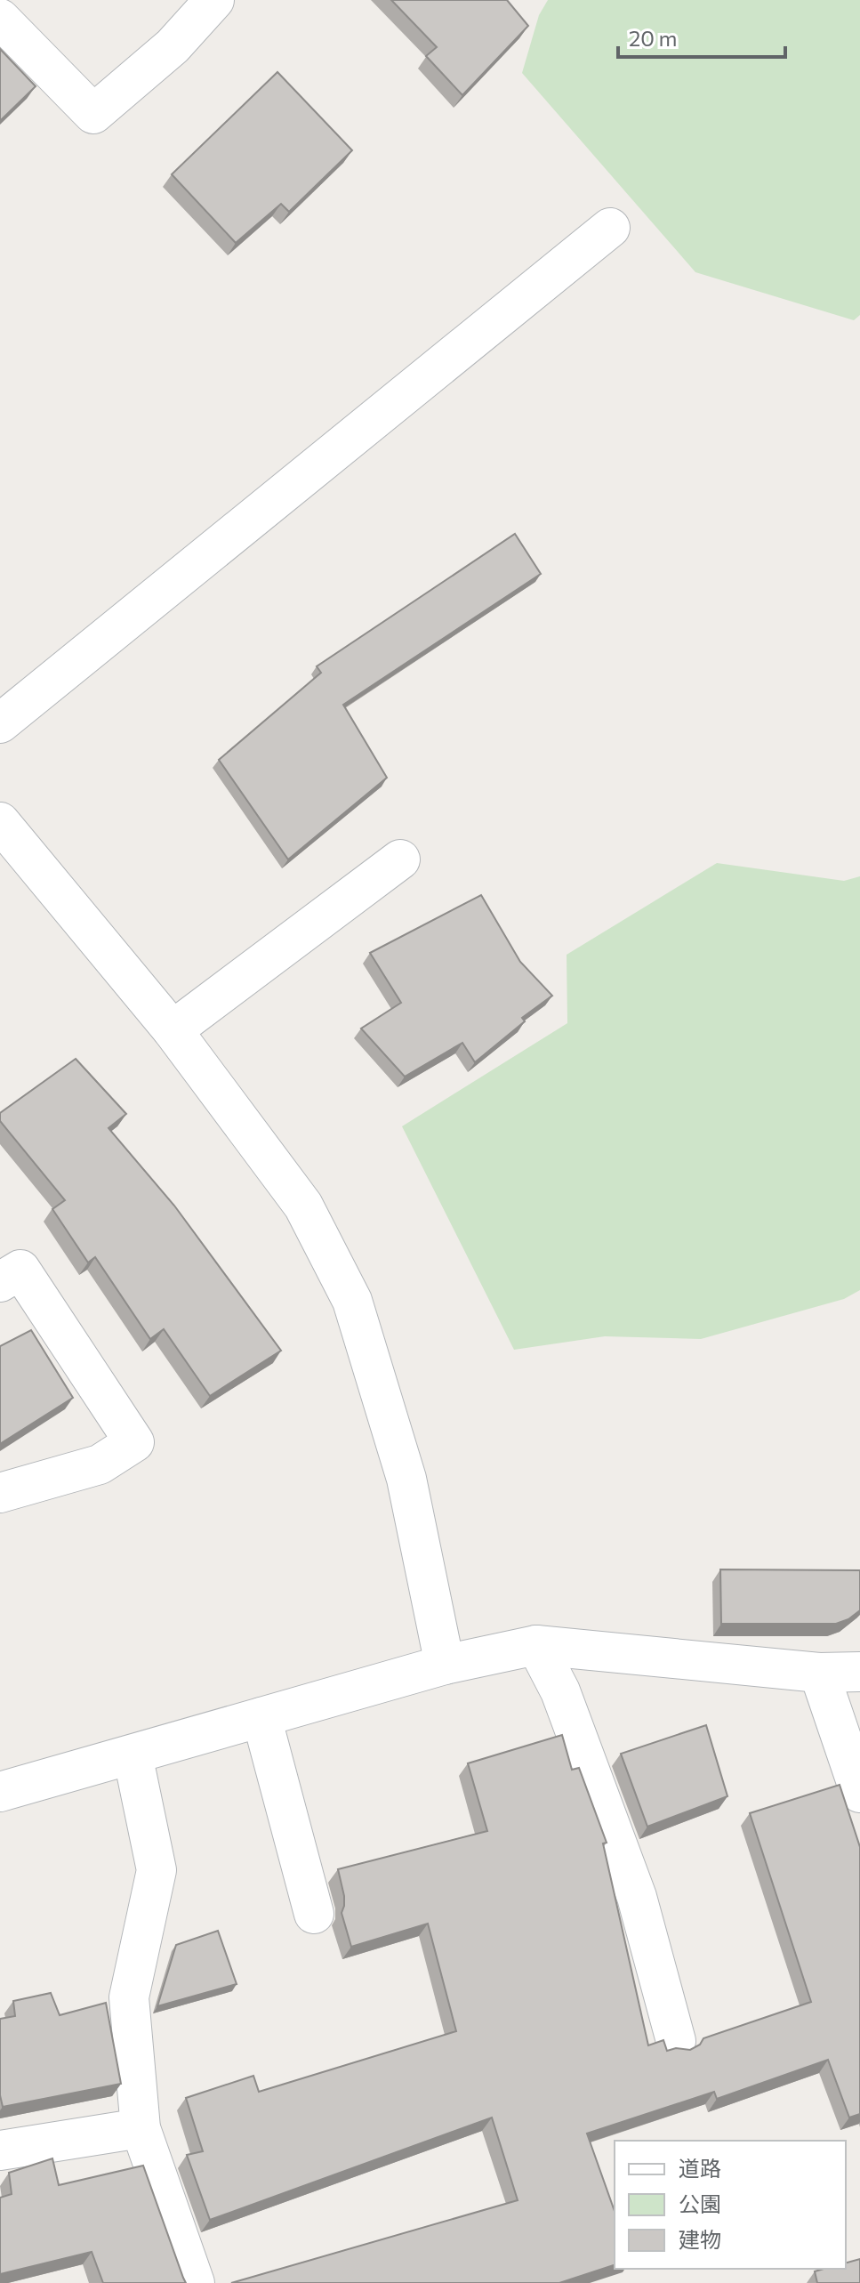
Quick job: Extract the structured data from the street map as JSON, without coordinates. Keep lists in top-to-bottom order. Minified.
{"legend":["道路","公園","建物"],"scale_bar":"20 m"}
